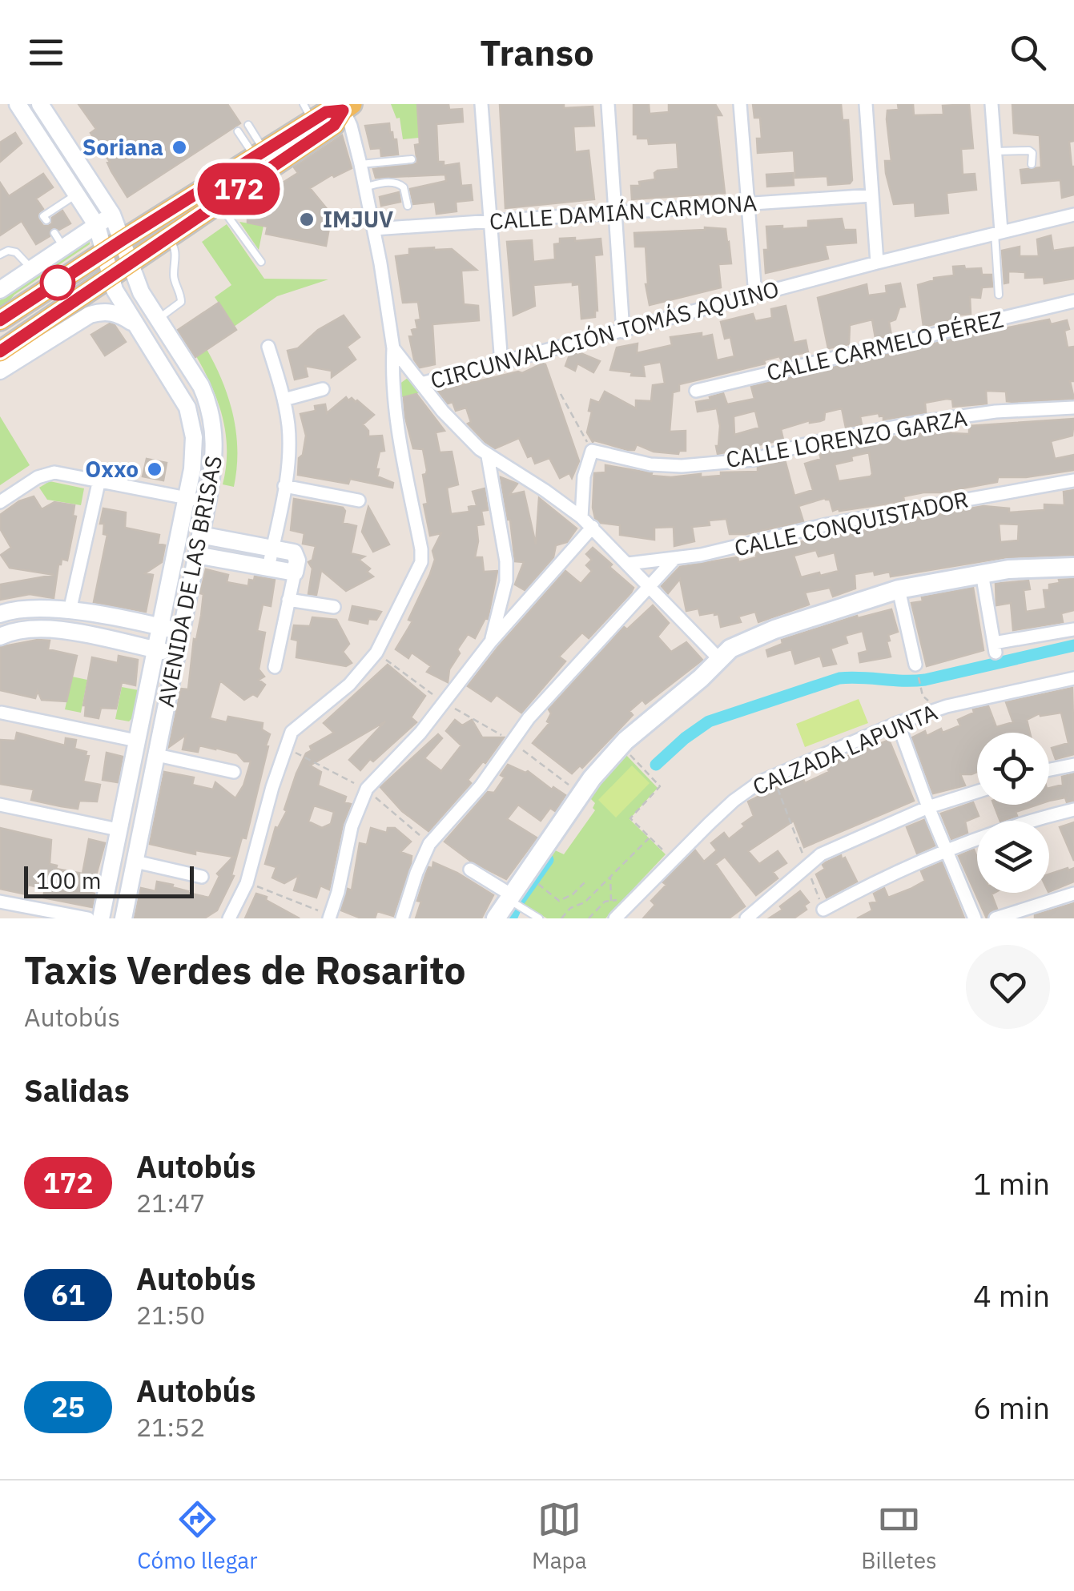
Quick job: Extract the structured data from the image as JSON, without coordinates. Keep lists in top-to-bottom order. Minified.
{"streets":{"street":["CALLE DAMIÁN CARMONA","CIRCUNVALACIÓN TOMÁS AQUINO","CALLE CARMELO PÉREZ","CALLE LORENZO GARZA","CALLE CONQUISTADOR","AVENIDA DE LAS BRISAS","CALZADA LAPUNTA"]},"crossings":[["CALLE DAMIÁN CARMONA","CIRCUNVALACIÓN TOMÁS AQUINO"]],"places":["Soriana","IMJUV","Oxxo"],"lines":["bus line 172"],"scale_bar":"100 m","page":{"header":"Transo","on_map":"172","scale":"100 m","heading":[["Taxis Verdes de Rosarito","Autobús"],"Salidas"],"list":[{"mark":"172","name":"Autobús","note":"21:47","value":"1 min"},{"mark":"61","name":"Autobús","note":"21:50","value":"4 min"},{"mark":"25","name":"Autobús","note":"21:52","value":"6 min"}],"tabs":["Cómo llegar","Mapa","Billetes"]}}
